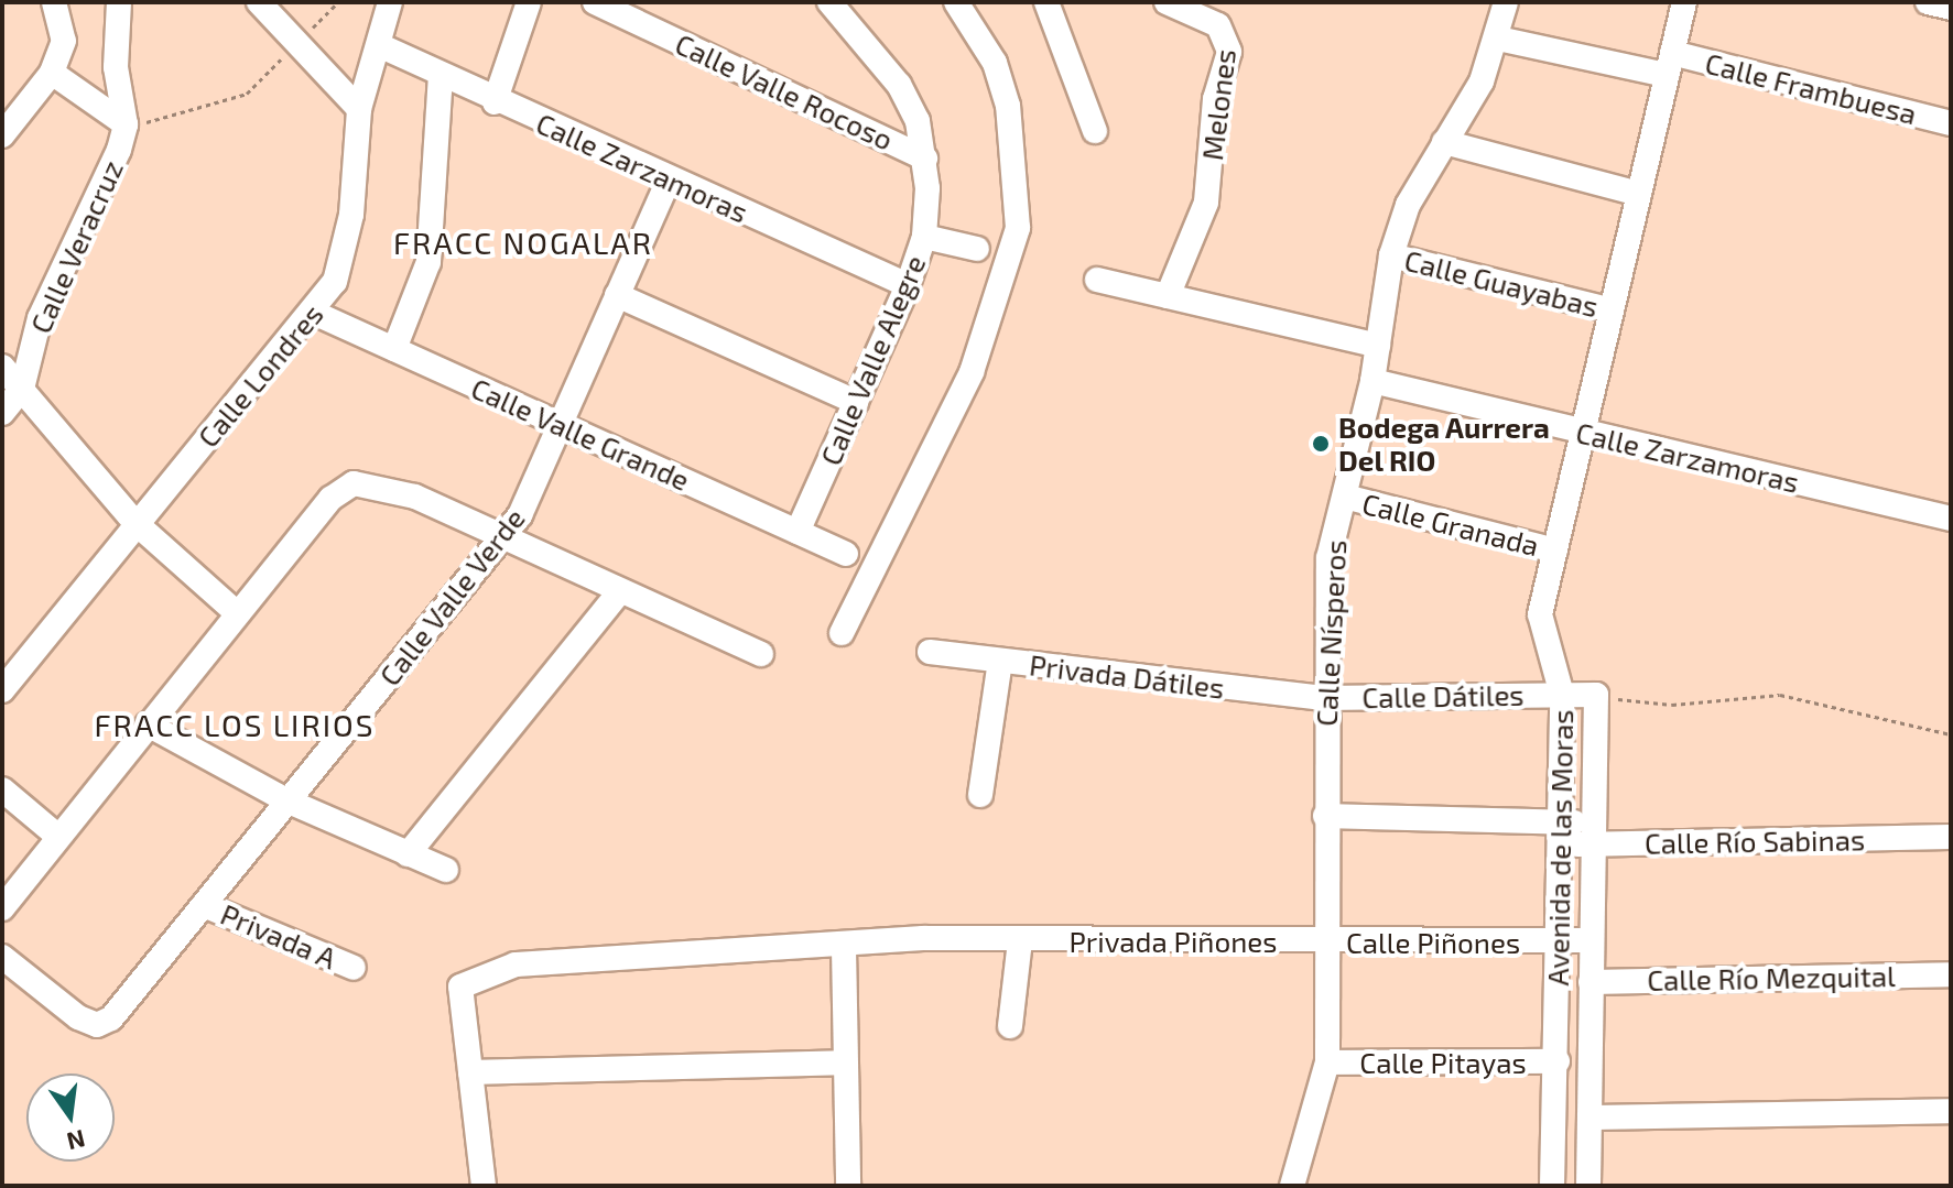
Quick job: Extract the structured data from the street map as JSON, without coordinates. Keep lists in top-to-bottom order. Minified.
{"streets":{"street":["Calle Frambuesa","Calle Valle Rocoso","Melones","Calle Zarzamoras","Calle Veracruz","Calle Guayabas","Calle Valle Alegre","Calle Londres","Calle Valle Grande","Calle Granada","Calle Valle Verde","Calle Nísperos","Privada Dátiles","Calle Dátiles","Calle Río Sabinas","Avenida de las Moras","Privada A","Privada Piñones","Calle Piñones","Calle Río Mezquital","Calle Pitayas"]},"crossings":[["Calle Frambuesa","Calle Nísperos"],["Calle Frambuesa","Avenida de las Moras"],["Calle Valle Rocoso","Calle Valle Alegre"],["Calle Zarzamoras","Calle Valle Alegre"],["Calle Zarzamoras","Calle Londres"],["Calle Zarzamoras","Calle Valle Verde"],["Calle Zarzamoras","Calle Nísperos"],["Calle Zarzamoras","Avenida de las Moras"],["Calle Guayabas","Calle Nísperos"],["Calle Guayabas","Avenida de las Moras"],["Calle Valle Alegre","Calle Valle Grande"],["Calle Londres","Calle Valle Grande"],["Calle Valle Grande","Calle Valle Verde"],["Calle Granada","Calle Nísperos"],["Calle Granada","Avenida de las Moras"],["Calle Valle Verde","Privada A"],["Calle Nísperos","Privada Dátiles"],["Calle Nísperos","Calle Dátiles"],["Calle Nísperos","Calle Río Sabinas"],["Calle Nísperos","Privada Piñones"],["Calle Nísperos","Calle Piñones"],["Calle Nísperos","Calle Pitayas"],["Privada Dátiles","Calle Dátiles"],["Calle Dátiles","Avenida de las Moras"],["Calle Río Sabinas","Avenida de las Moras"],["Avenida de las Moras","Calle Piñones"],["Avenida de las Moras","Calle Río Mezquital"],["Avenida de las Moras","Calle Pitayas"],["Privada Piñones","Calle Piñones"]],"districts":["FRACC NOGALAR","FRACC LOS LIRIOS"],"places":["Bodega Aurrera Del RIO"],"north":"bottom"}
